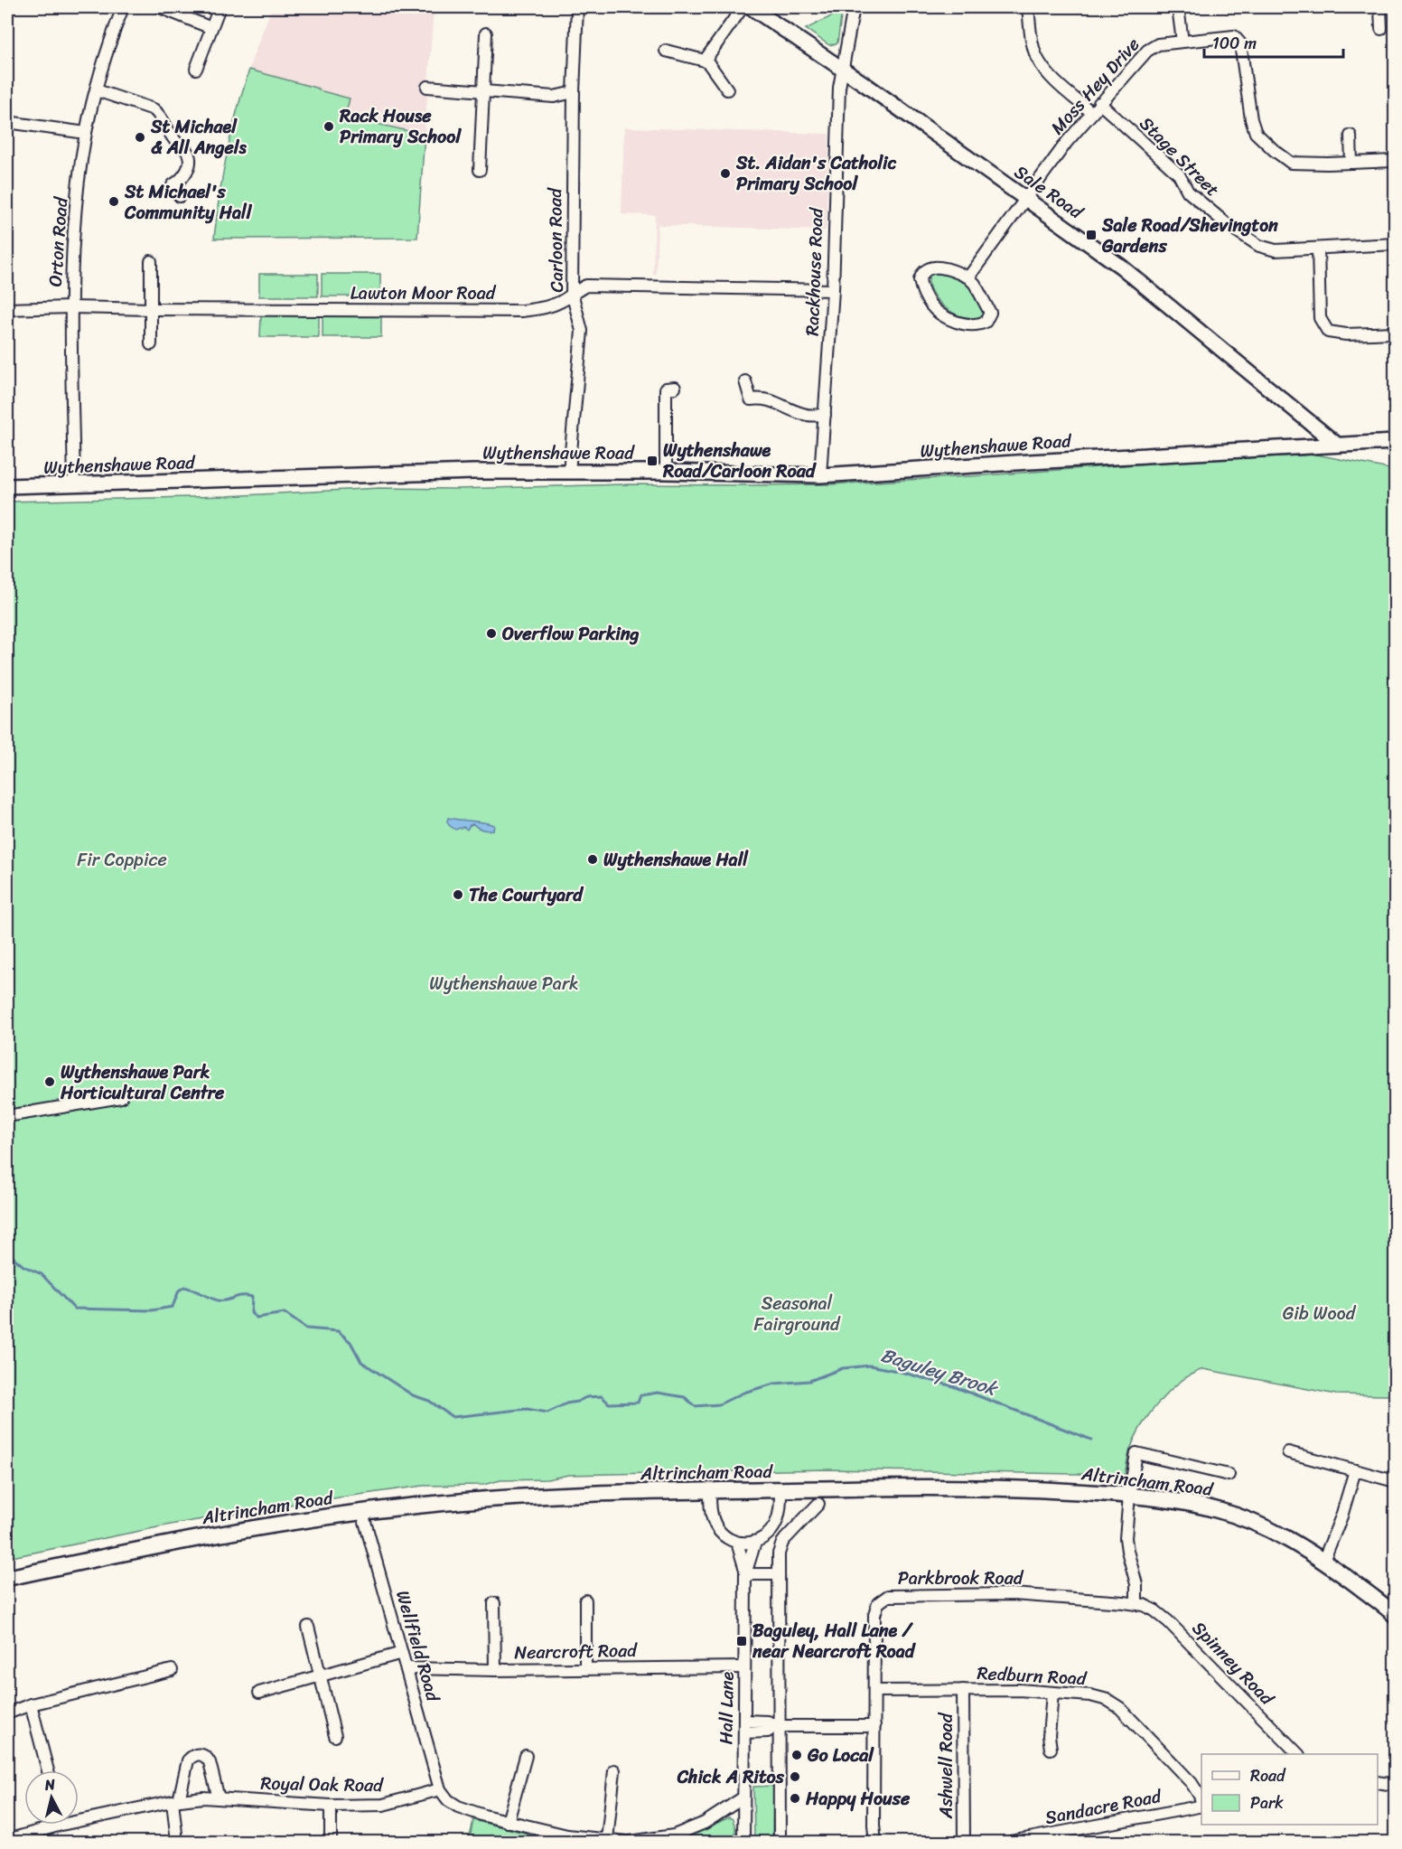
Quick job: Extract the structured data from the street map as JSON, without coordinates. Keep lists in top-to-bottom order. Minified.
{"streets":{"highway":["Altrincham Road"],"main road":["Sale Road","Wythenshawe Road"],"street":["Moss Hey Drive","Stage Street","Carloon Road","Orton Road","Rackhouse Road","Lawton Moor Road","Parkbrook Road","Wellfield Road","Nearcroft Road","Spinney Road","Redburn Road","Hall Lane","Ashwell Road","Royal Oak Road","Sandacre Road"]},"crossings":[["Moss Hey Drive","Stage Street"],["Moss Hey Drive","Sale Road"],["Sale Road","Rackhouse Road"],["Sale Road","Wythenshawe Road"],["Carloon Road","Lawton Moor Road"],["Carloon Road","Wythenshawe Road"],["Orton Road","Lawton Moor Road"],["Orton Road","Wythenshawe Road"],["Rackhouse Road","Lawton Moor Road"],["Rackhouse Road","Wythenshawe Road"],["Altrincham Road","Wellfield Road"],["Parkbrook Road","Spinney Road"],["Parkbrook Road","Redburn Road"],["Wellfield Road","Nearcroft Road"],["Wellfield Road","Royal Oak Road"],["Nearcroft Road","Hall Lane"],["Redburn Road","Ashwell Road"]],"water":["Baguley Brook"],"parks":["Fir Coppice","Wythenshawe Park","Seasonal Fairground","Gib Wood"],"places":{"other":["Rack House Primary School","St Michael & All Angels","St. Aidan's Catholic Primary School","St Michael's Community Hall","Overflow Parking","Wythenshawe Hall","The Courtyard","Wythenshawe Park Horticultural Centre","Go Local","Chick A Ritos","Happy House"],"transit":["Sale Road/Shevington Gardens","Wythenshawe Road/Carloon Road","Baguley, Hall Lane / near Nearcroft Road"]},"legend":["Road","Park"],"scale_bar":"100 m","north":"top"}
